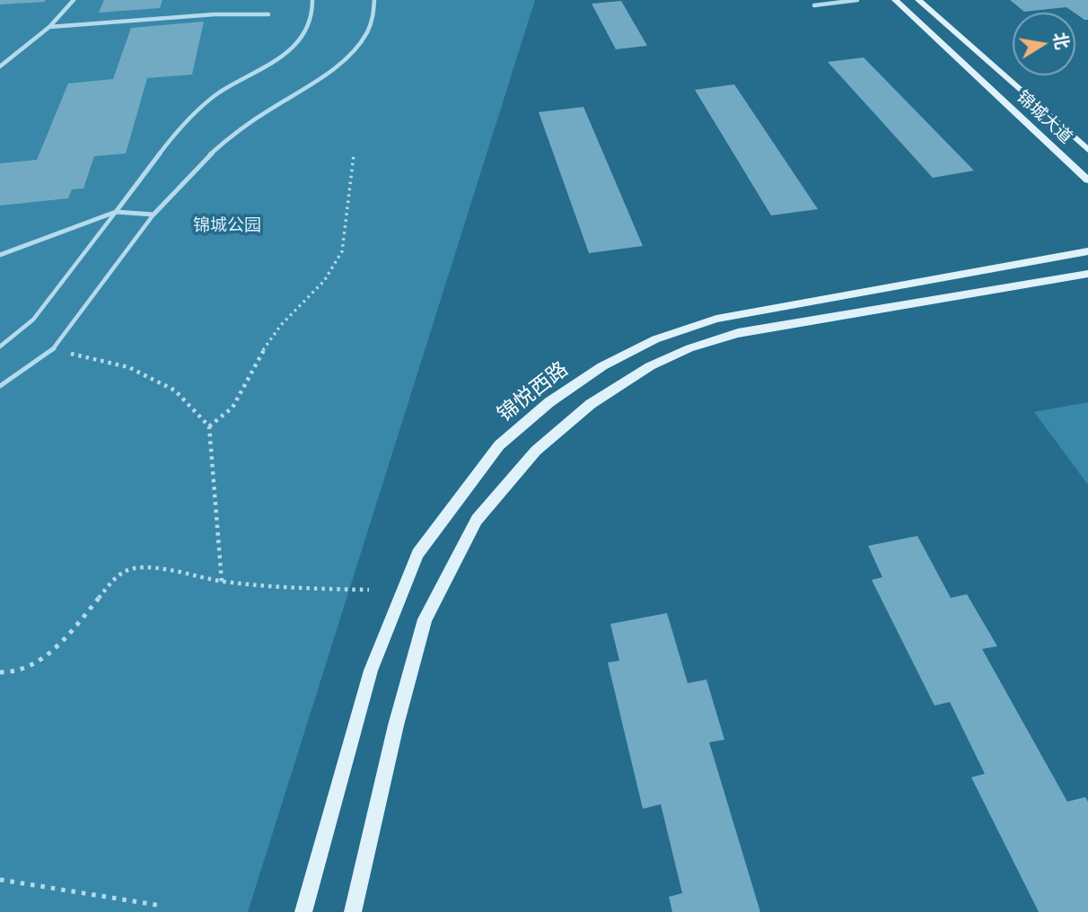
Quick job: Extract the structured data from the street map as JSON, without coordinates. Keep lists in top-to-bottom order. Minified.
{"streets":{"street":["锦城大道","锦悦西路"]},"parks":["锦城公园"],"north":"right"}
